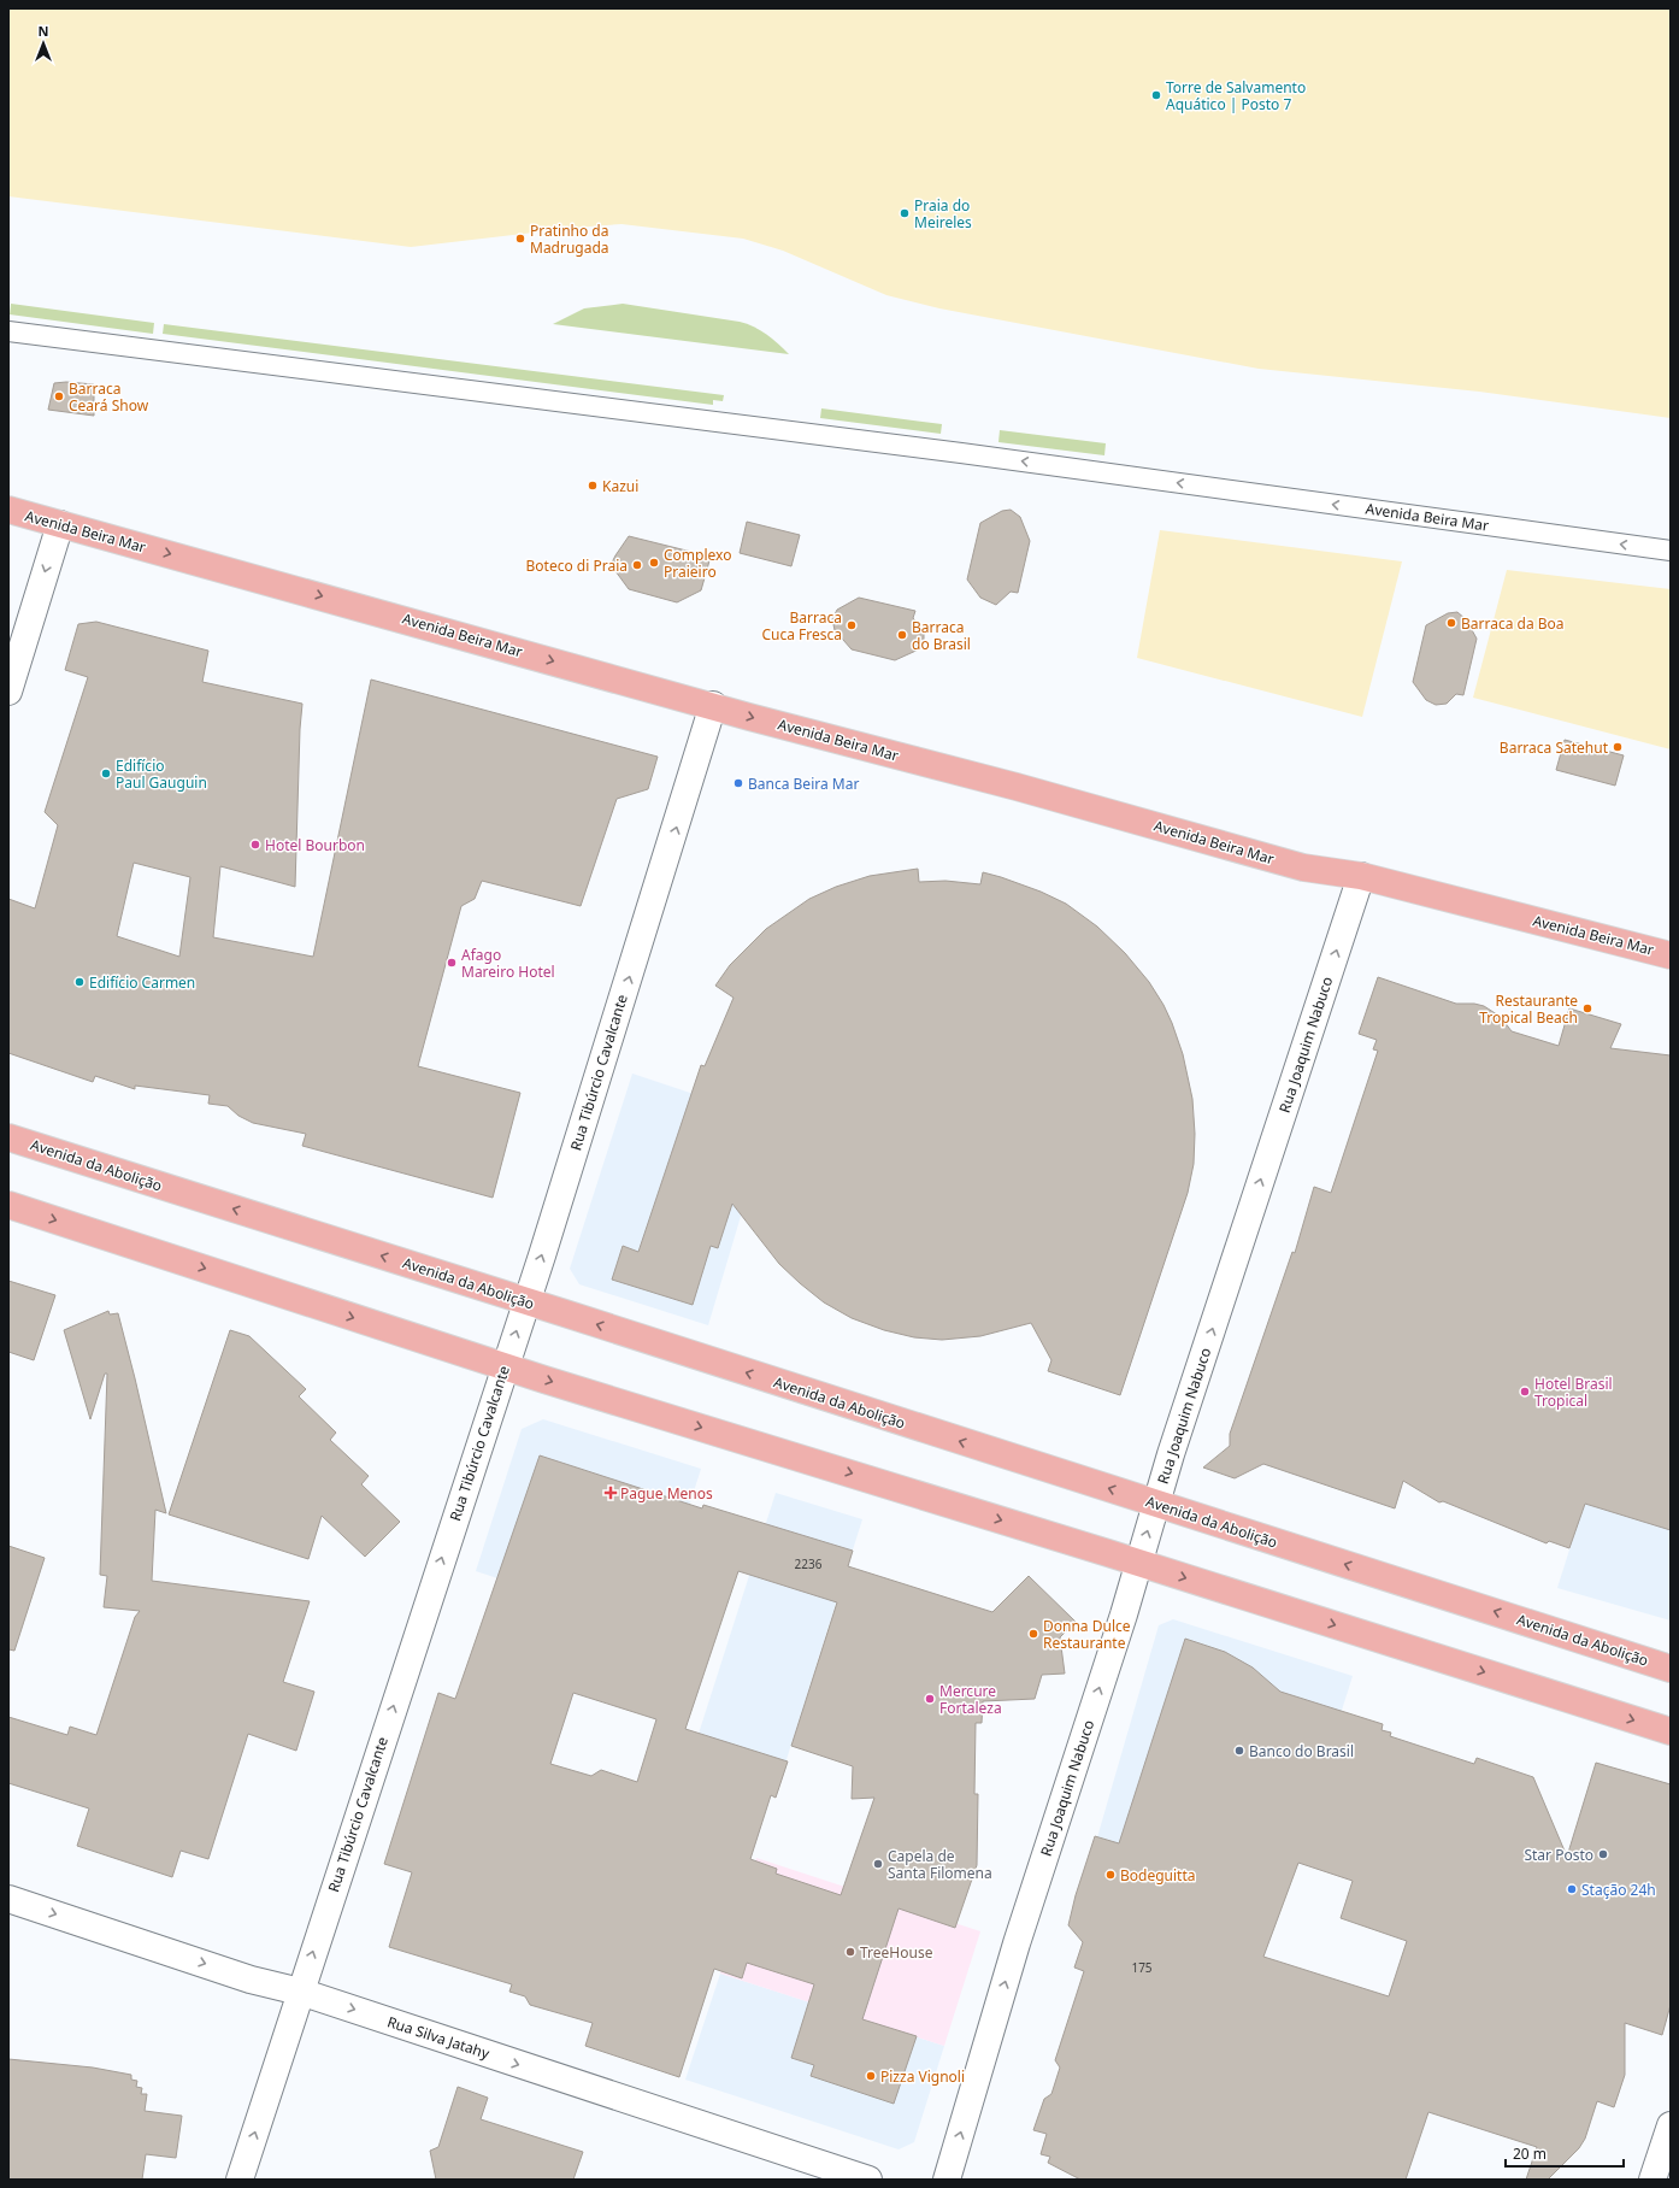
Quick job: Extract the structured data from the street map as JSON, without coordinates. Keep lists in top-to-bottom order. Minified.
{"streets":{"main road":["Avenida Beira Mar","Avenida da Abolição"],"street":["Rua Joaquim Nabuco","Rua Tibúrcio Cavalcante","Rua Silva Jatahy"]},"crossings":[["Avenida Beira Mar","Rua Joaquim Nabuco"],["Avenida Beira Mar","Rua Tibúrcio Cavalcante"],["Rua Joaquim Nabuco","Avenida da Abolição"],["Rua Tibúrcio Cavalcante","Avenida da Abolição"],["Rua Tibúrcio Cavalcante","Rua Silva Jatahy"]],"one_way":["Rua Joaquim Nabuco","Rua Tibúrcio Cavalcante","Rua Silva Jatahy"],"places":{"other":["Torre de Salvamento Aquático | Posto 7","Praia do Meireles","Pratinho da Madrugada","Barraca Ceará Show","Kazui","Complexo Praieiro","Boteco di Praia","Barraca da Boa","Barraca Cuca Fresca","Barraca do Brasil","Barraca Satehut","Edifício Paul Gauguin","Banca Beira Mar","Hotel Bourbon","Afago Mareiro Hotel","Edifício Carmen","Restaurante Tropical Beach","Hotel Brasil Tropical","Donna Dulce Restaurante","Mercure Fortaleza","Banco do Brasil","Star Posto","Capela de Santa Filomena","Bodeguitta","Stação 24h","TreeHouse","Pizza Vignoli"],"health":["Pague Menos"]},"house_numbers":["2236","175"],"scale_bar":"20 m","north":"top"}
